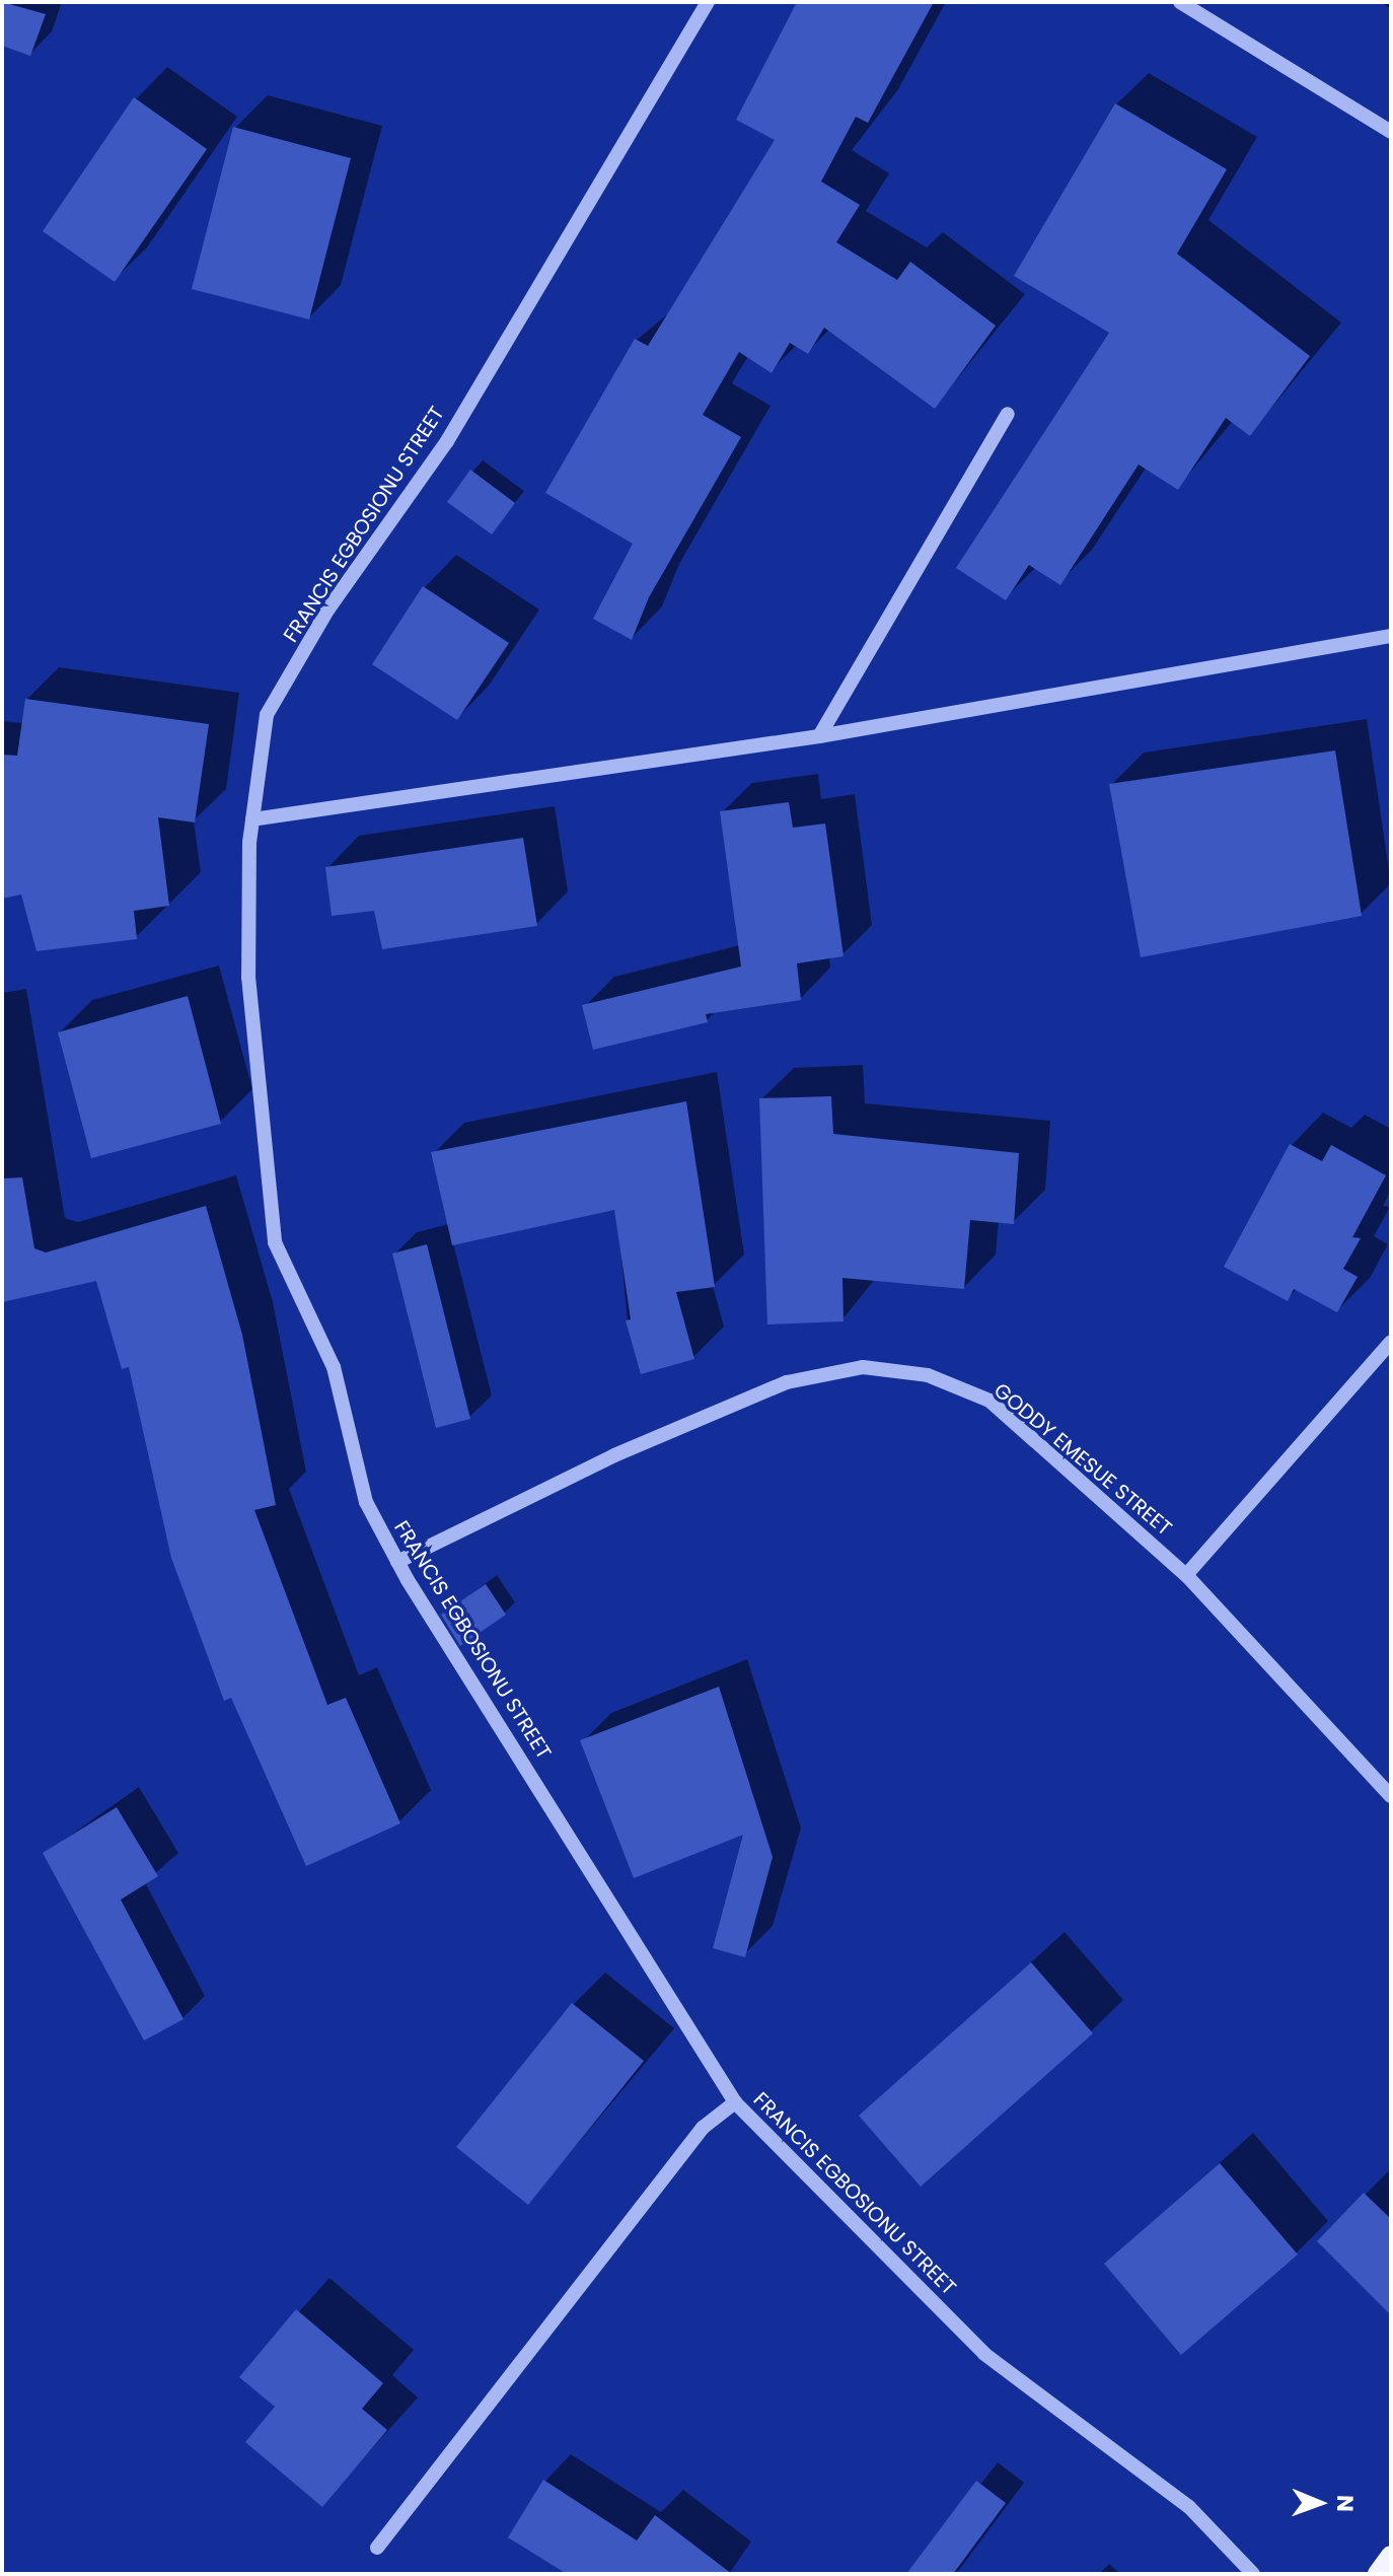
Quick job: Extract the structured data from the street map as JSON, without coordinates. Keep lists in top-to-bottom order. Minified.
{"streets":{"street":["FRANCIS EGBOSIONU STREET","GODDY EMESUE STREET"]},"crossings":[["FRANCIS EGBOSIONU STREET","GODDY EMESUE STREET"]],"north":"right"}
